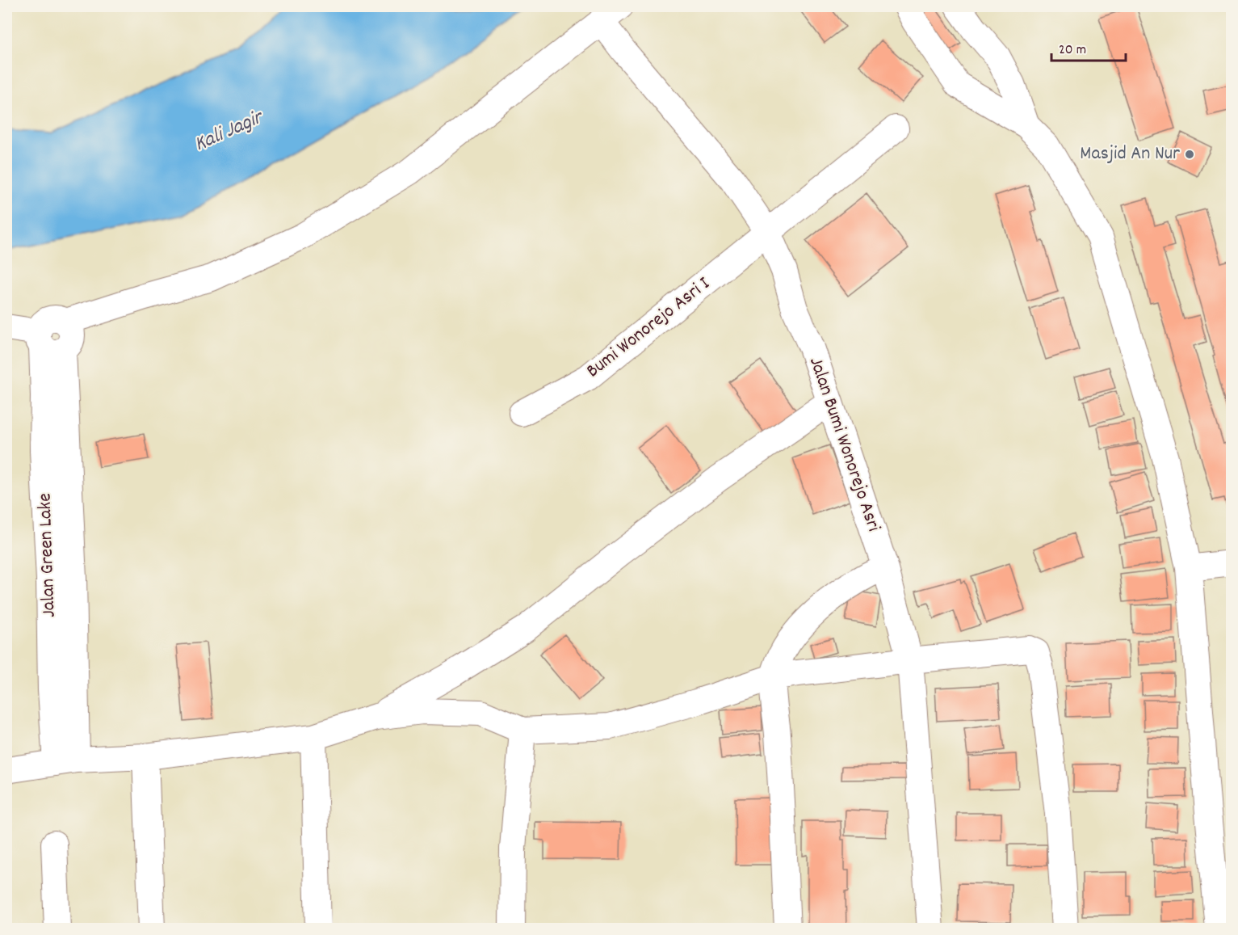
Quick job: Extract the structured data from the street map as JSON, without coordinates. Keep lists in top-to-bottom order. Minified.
{"streets":{"street":["Bumi Wonorejo Asri I","Jalan Bumi Wonorejo Asri","Jalan Green Lake"]},"crossings":[["Bumi Wonorejo Asri I","Jalan Bumi Wonorejo Asri"]],"water":["Kali Jagir"],"places":["Masjid An Nur"],"scale_bar":"20 m"}
